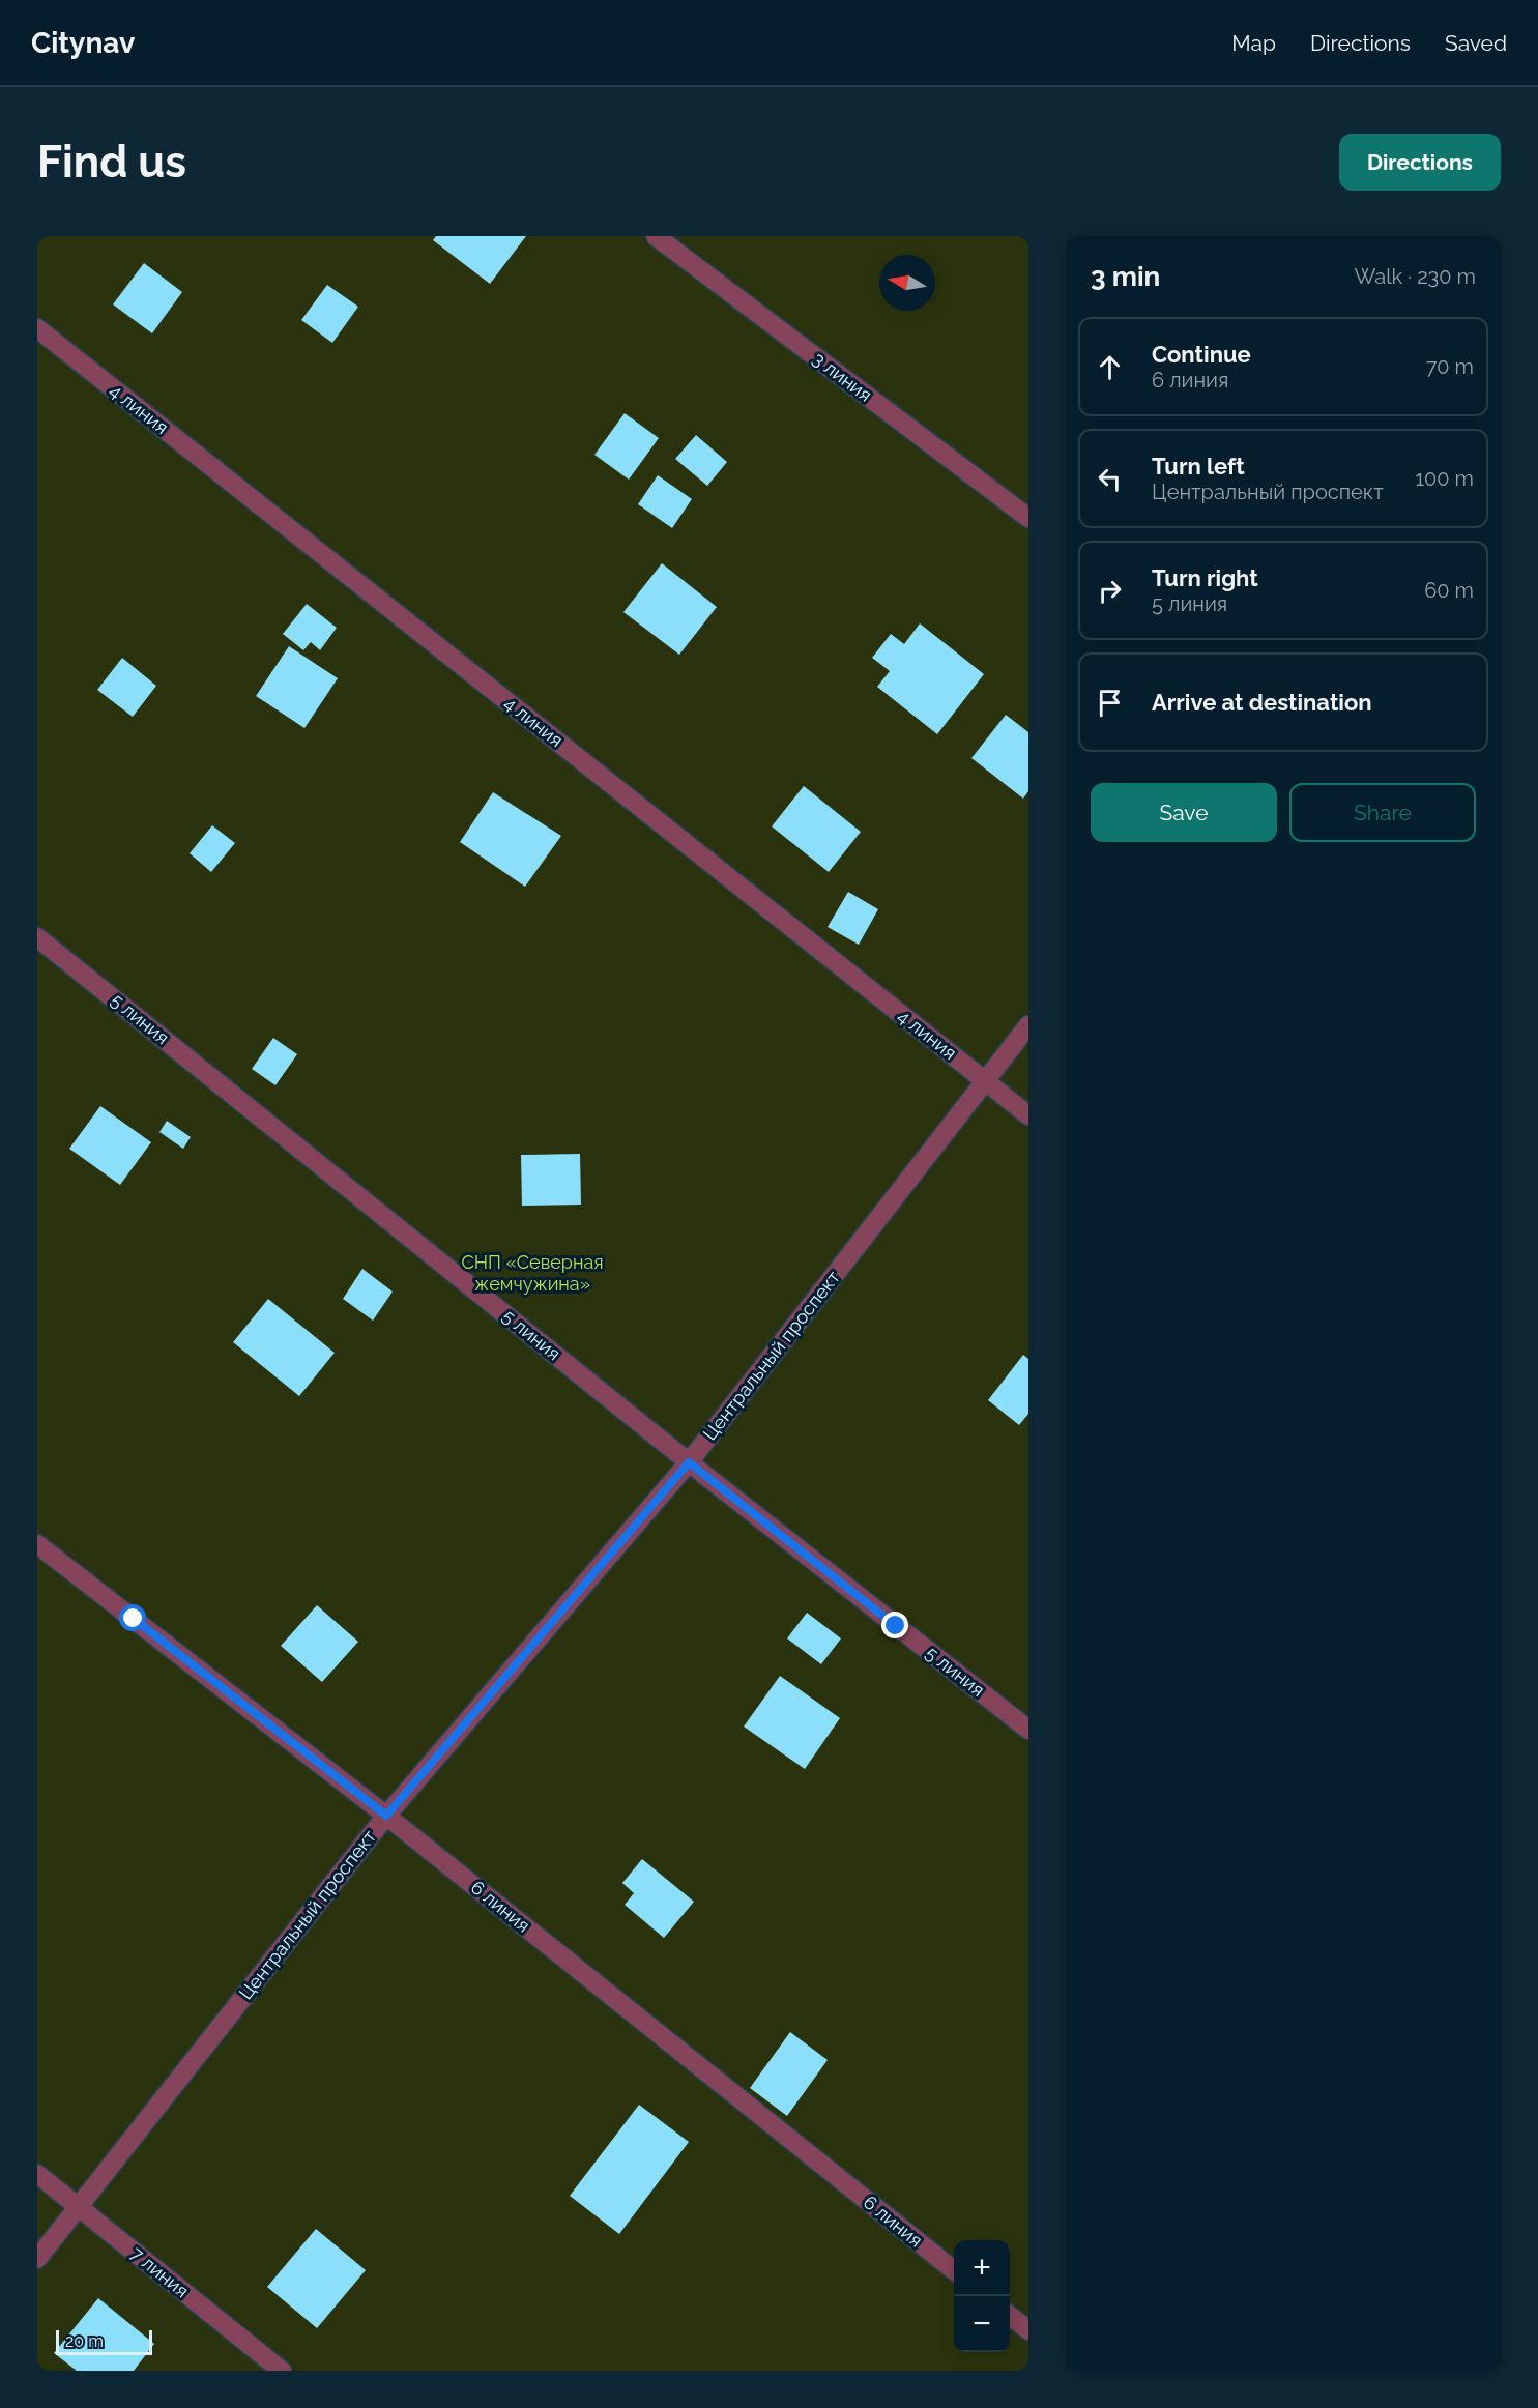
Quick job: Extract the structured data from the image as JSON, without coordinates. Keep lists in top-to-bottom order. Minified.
{"streets":{"street":["3 линия","4 линия","5 линия","Центральный проспект","6 линия","7 линия"]},"crossings":[["4 линия","Центральный проспект"],["5 линия","Центральный проспект"],["Центральный проспект","6 линия"],["Центральный проспект","7 линия"]],"parks":["СНП «Северная жемчужина»"],"scale_bar":"20 m","north":"left","page":{"header":"Citynav","nav":["Map","Directions","Saved"],"buttons":["Directions",["Save","Share"]],"title":"Find us","heading":["3 min","Walk · 230 m"],"list":[["Continue","6 линия","70 m"],["Turn left","Центральный проспект","100 m"],["Turn right","5 линия","60 m"],"Arrive at destination"],"map_buttons":["+","−"],"scale":"20 m"}}
